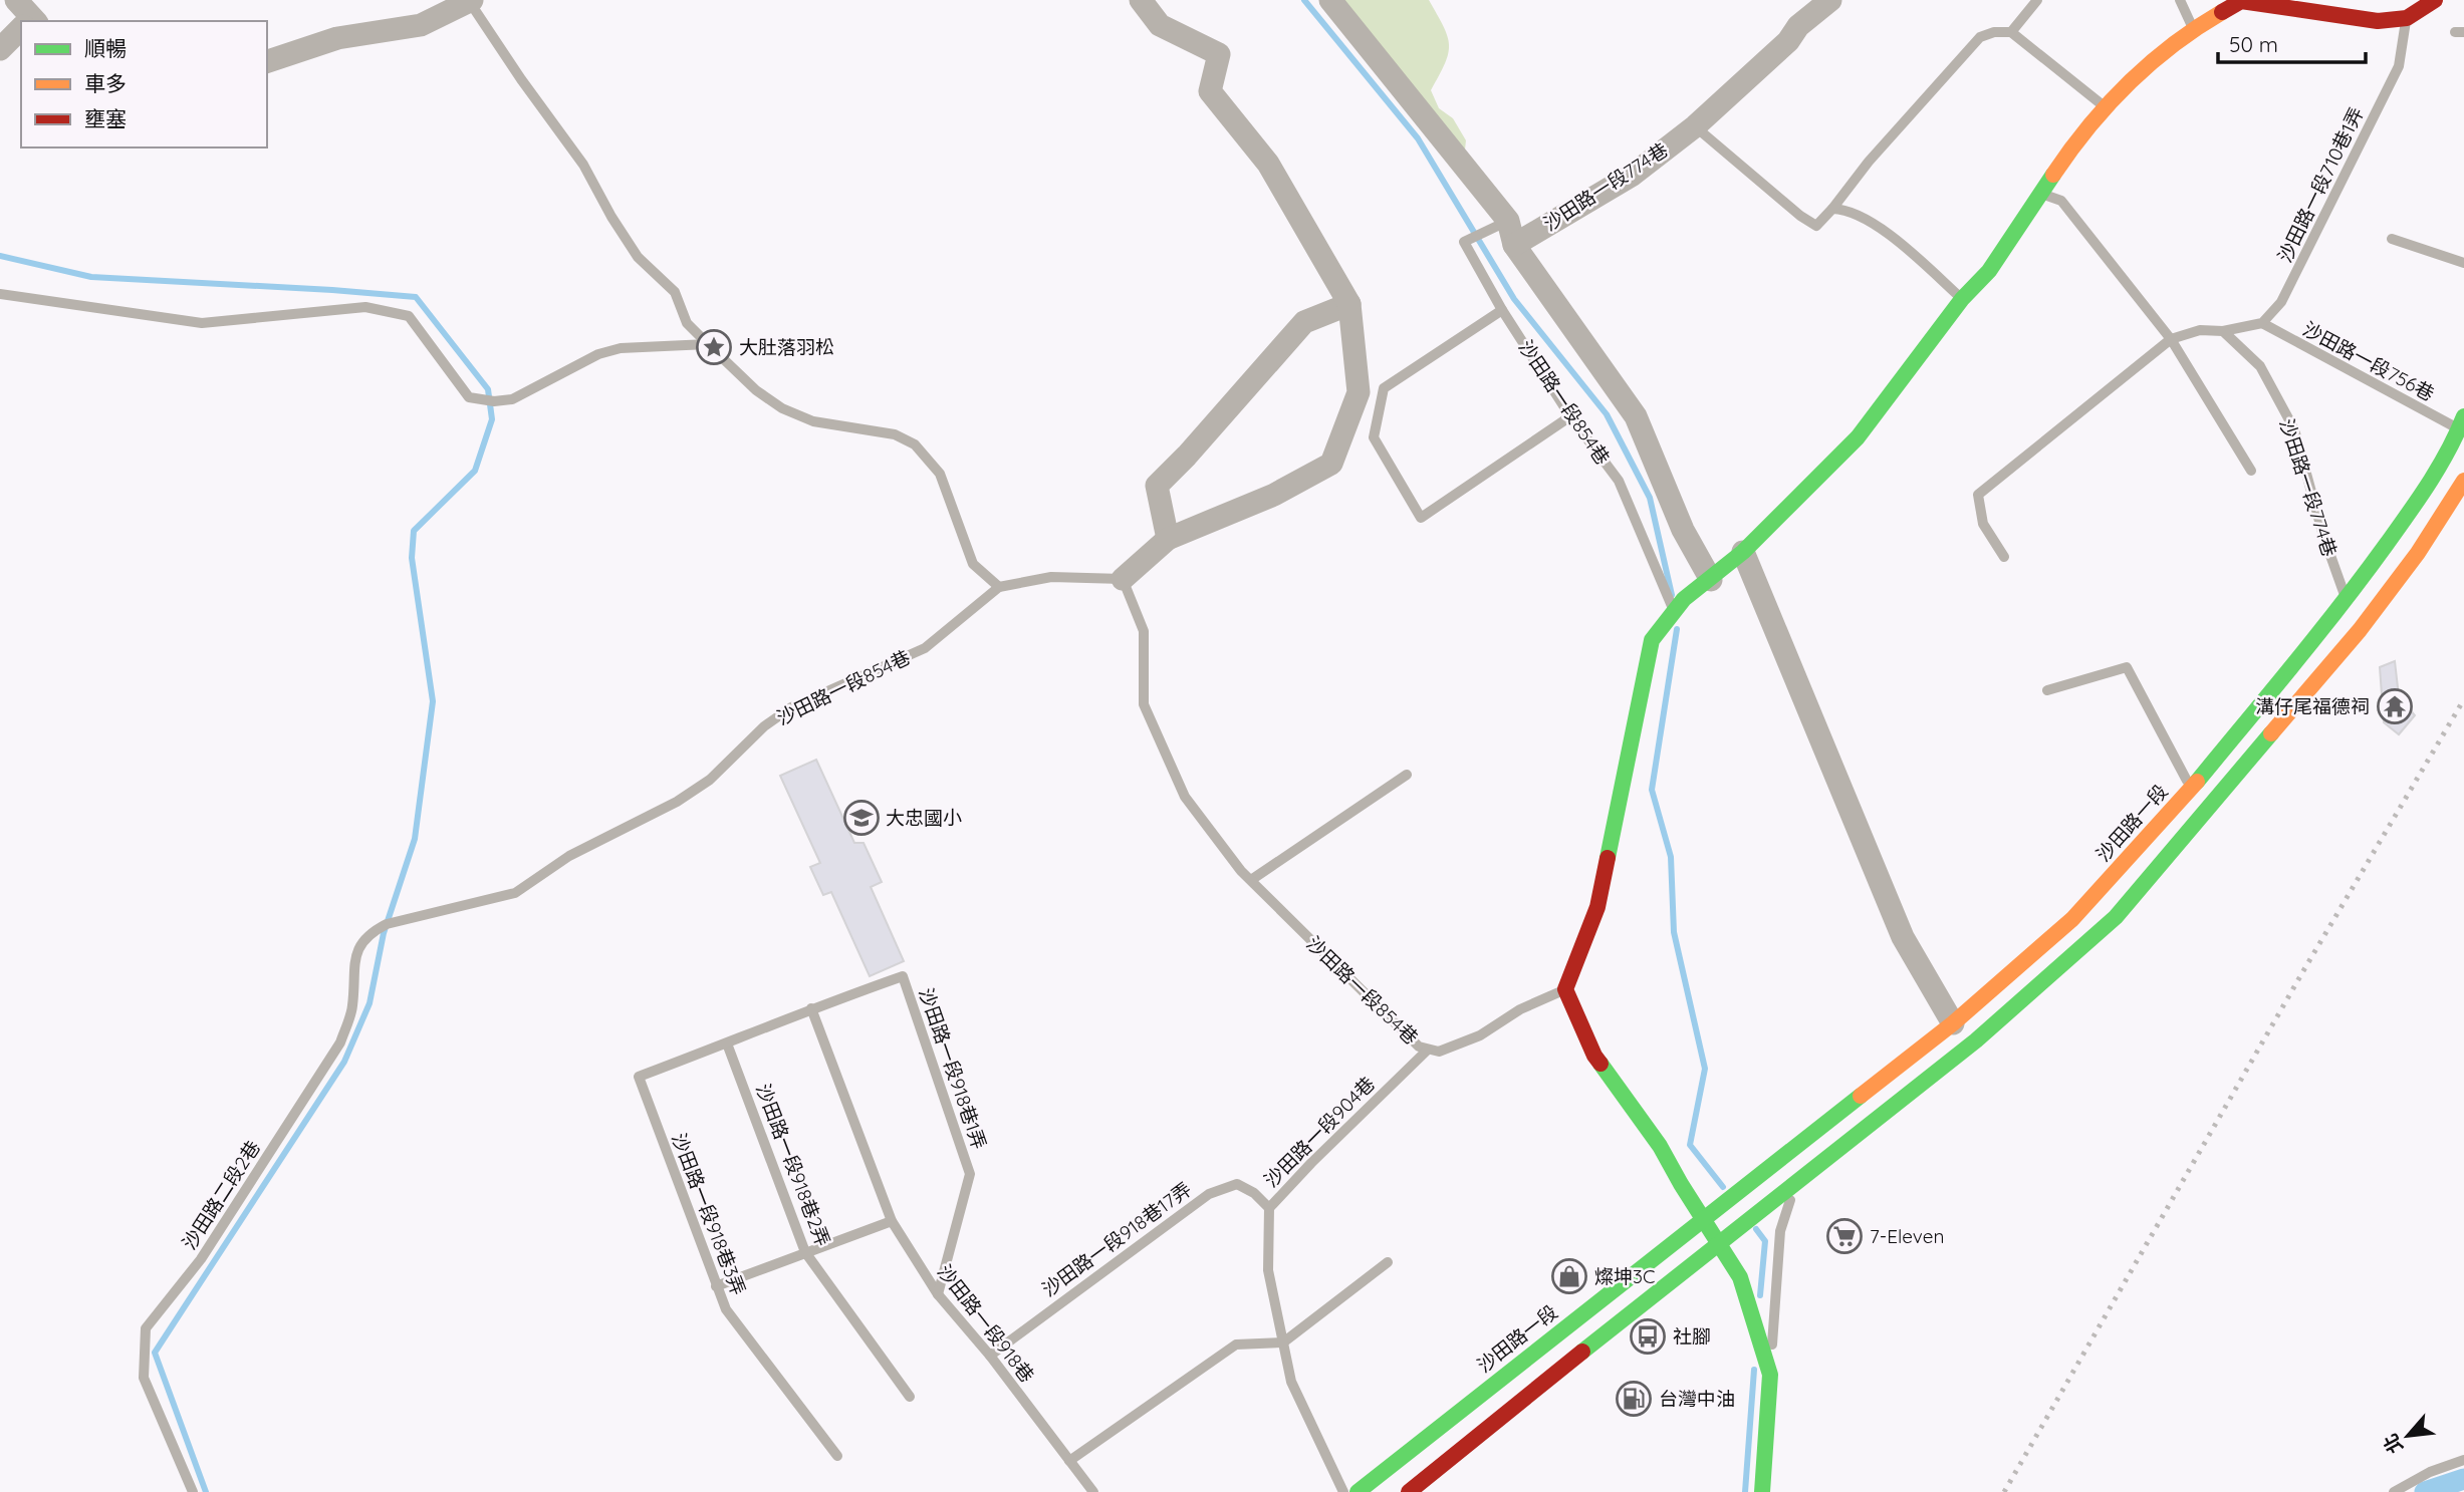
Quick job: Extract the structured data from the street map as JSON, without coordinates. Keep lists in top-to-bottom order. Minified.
{"streets":{"main road":["沙田路一段"],"street":["沙田路一段774巷"],"lane":["沙田路一段710巷1弄","沙田路一段756巷","沙田路一段854巷","沙田路一段918巷1弄","沙田路一段904巷","沙田路一段918巷2弄","沙田路二段2巷","沙田路一段918巷3弄","沙田路一段918巷17弄","沙田路一段918巷"]},"crossings":[["沙田路一段710巷1弄","沙田路一段756巷"],["沙田路一段774巷","沙田路一段"],["沙田路一段756巷","沙田路一段"],["沙田路一段854巷","沙田路一段904巷"],["沙田路一段854巷","沙田路二段2巷"],["沙田路一段918巷1弄","沙田路一段918巷"],["沙田路一段904巷","沙田路一段918巷17弄"],["沙田路一段918巷2弄","沙田路一段918巷3弄"],["沙田路一段918巷17弄","沙田路一段918巷"]],"places":{"place":["大肚落羽松"],"temple":["溝仔尾福德祠"],"school or university":["大忠國小"],"supermarket":["7-Eleven"],"shop":["燦坤3C"],"bus stop":["社腳"],"fuel station":["台灣中油"]},"legend":["順暢","車多","壅塞"],"scale_bar":"50 m","north":"bottom left"}
